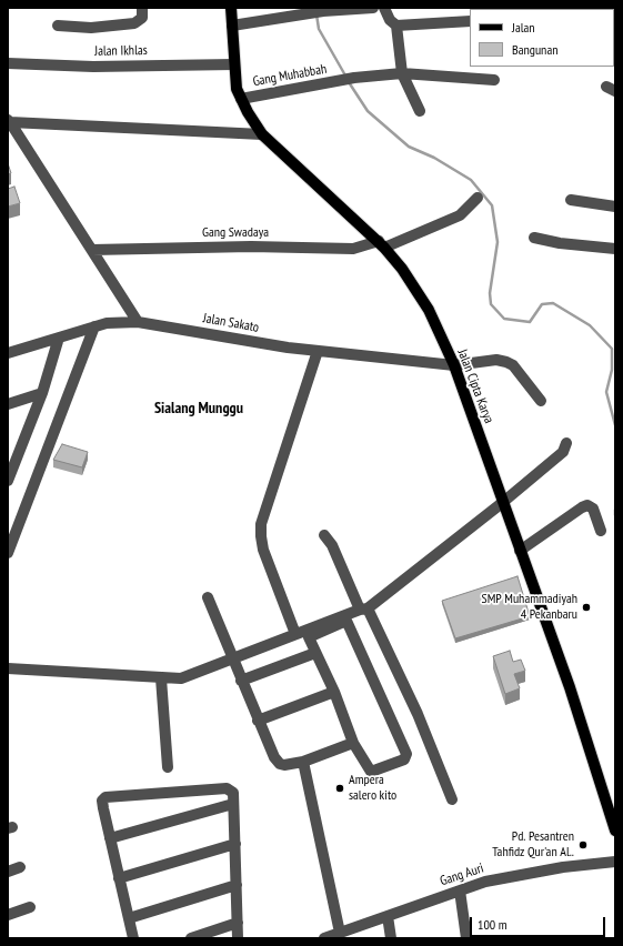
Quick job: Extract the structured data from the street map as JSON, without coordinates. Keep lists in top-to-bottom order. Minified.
{"streets":{"main road":["Jalan Cipta Karya"],"street":["Jalan Ikhlas","Gang Muhabbah","Gang Swadaya","Jalan Sakato","Gang Auri"]},"crossings":[["Jalan Ikhlas","Jalan Cipta Karya"],["Gang Muhabbah","Jalan Cipta Karya"],["Gang Swadaya","Jalan Cipta Karya"],["Jalan Sakato","Jalan Cipta Karya"]],"districts":["Sialang Munggu"],"places":["SMP Muhammadiyah 4 Pekanbaru","Ampera salero kito","Pd. Pesantren Tahfidz Qur'an Al.."],"legend":["Jalan","Bangunan"],"scale_bar":"100 m"}
